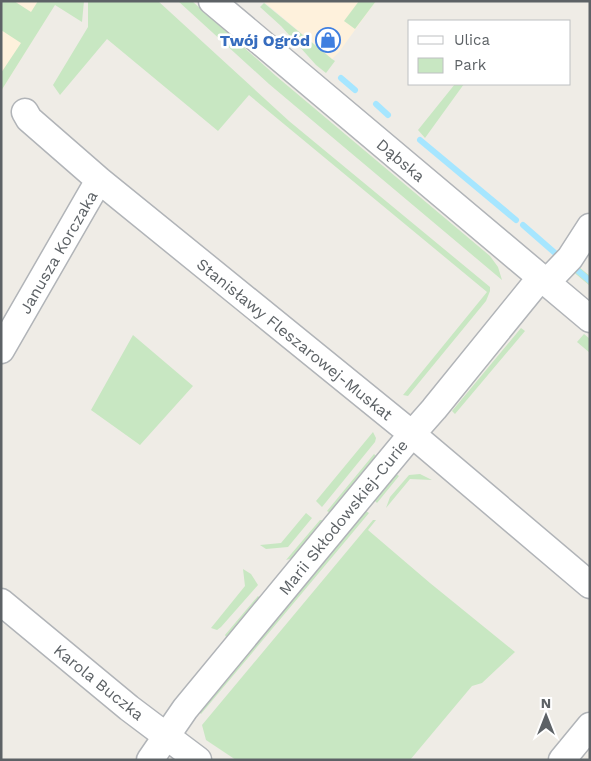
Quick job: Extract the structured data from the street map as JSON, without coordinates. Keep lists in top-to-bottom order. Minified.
{"streets":{"street":["Dąbska","Janusza Korczaka","Stanisławy Fleszarowej-Muskat","Marii Skłodowskiej-Curie","Karola Buczka"]},"crossings":[["Dąbska","Marii Skłodowskiej-Curie"],["Janusza Korczaka","Stanisławy Fleszarowej-Muskat"],["Stanisławy Fleszarowej-Muskat","Marii Skłodowskiej-Curie"],["Marii Skłodowskiej-Curie","Karola Buczka"]],"places":{"shop":["Twój Ogród"]},"legend":["Ulica","Park"],"north":"top"}
